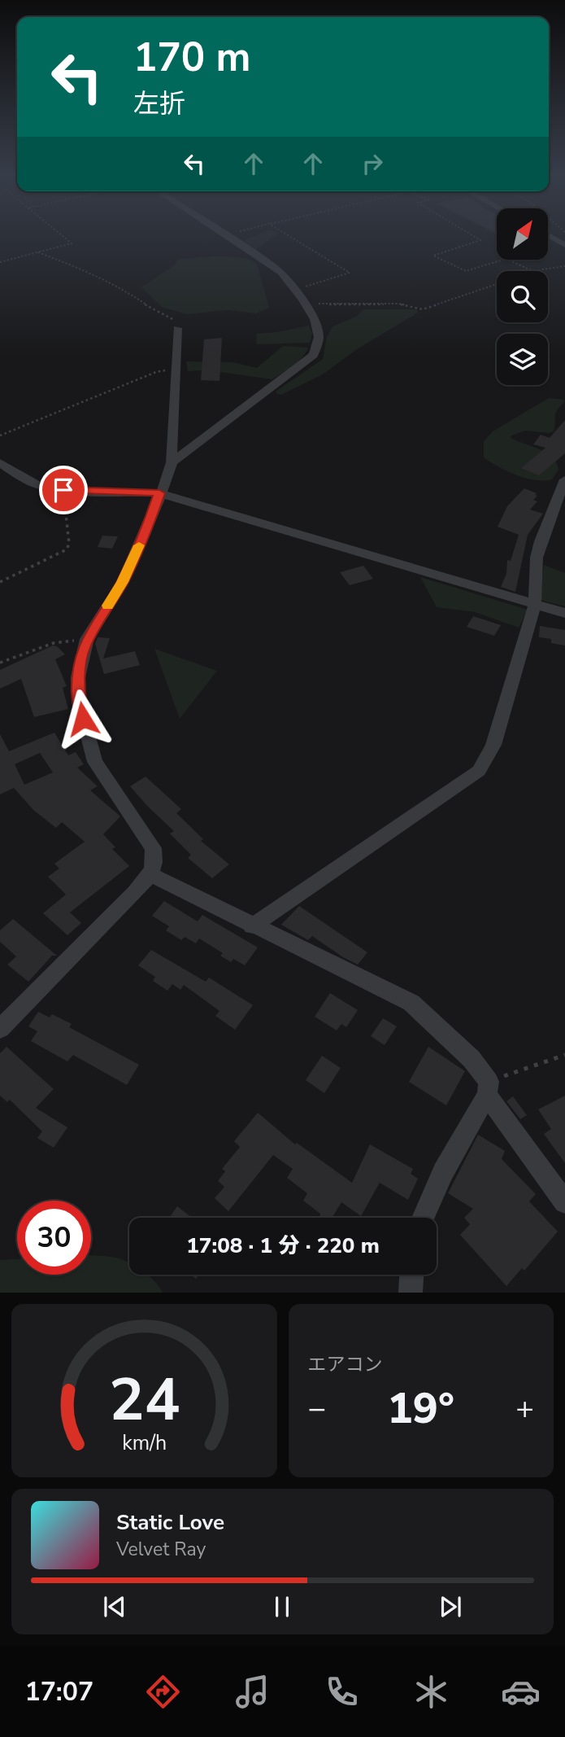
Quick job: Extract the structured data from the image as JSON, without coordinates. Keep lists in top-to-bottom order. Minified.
{"north":"top right","page":{"turn":["170 m","左折"],"limit":"30","trip":"17:08 · 1 分 · 220 m","tile":"エアコン","heat":["−","19°","+"],"song":["Static Love","Velvet Ray"],"tabs":"17:07","gauge":["24","km/h"]}}
